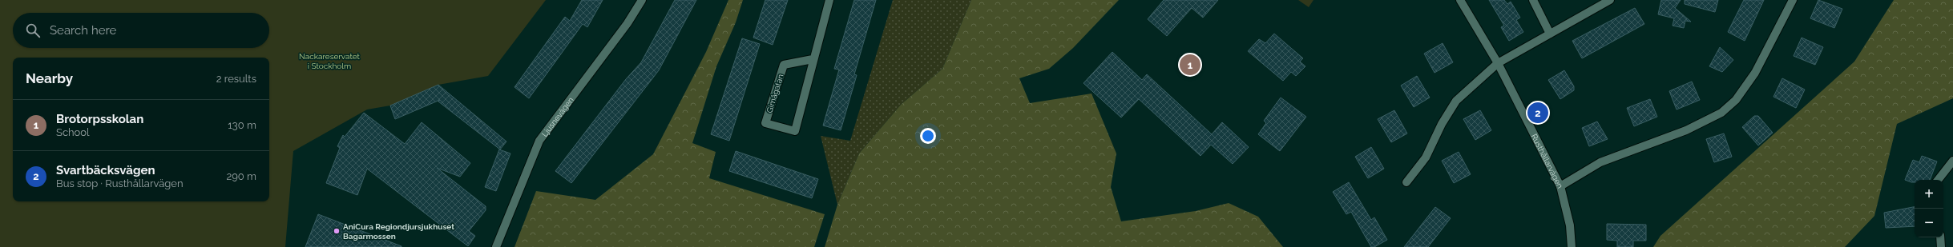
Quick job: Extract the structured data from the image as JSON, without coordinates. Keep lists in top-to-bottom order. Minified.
{"streets":{"street":["Gimågatan","Ljusnevägen","Rusthållarvägen"]},"parks":["Nackareservatet i Stockholm"],"places":["AniCura Regiondjursjukhuset Bagarmossen"],"page":{"search":"Search here","pins":["1","2"],"heading":["Nearby","2 results"],"list":[{"mark":"1","name":"Brotorpsskolan","note":"School","value":"130 m"},{"mark":"2","name":"Svartbäcksvägen","note":"Bus stop · Rusthållarvägen","value":"290 m"}],"map_buttons":["+","−"]}}
